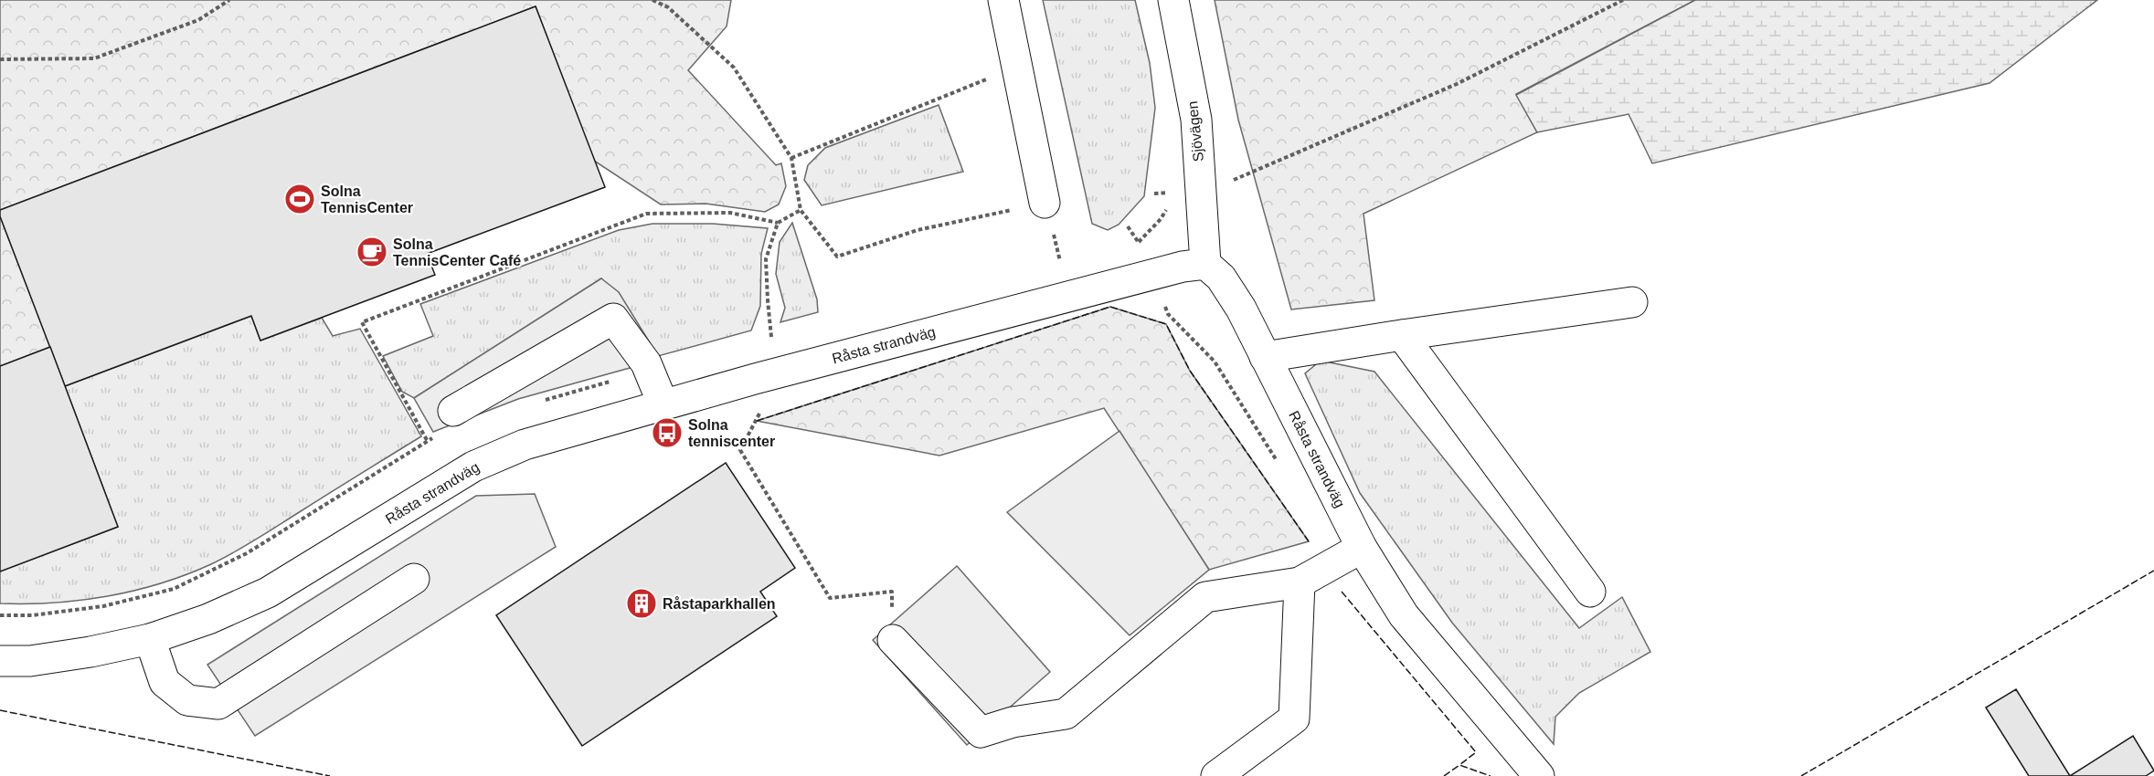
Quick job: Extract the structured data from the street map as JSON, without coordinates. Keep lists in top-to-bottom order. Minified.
{"streets":{"street":["Sjövägen","Råsta strandväg"]},"crossings":[["Sjövägen","Råsta strandväg"]],"places":{"sports":["Solna TennisCenter"],"cafe":["Solna TennisCenter Café"],"bus stop":["Solna tenniscenter"],"building":["Råstaparkhallen"]}}
